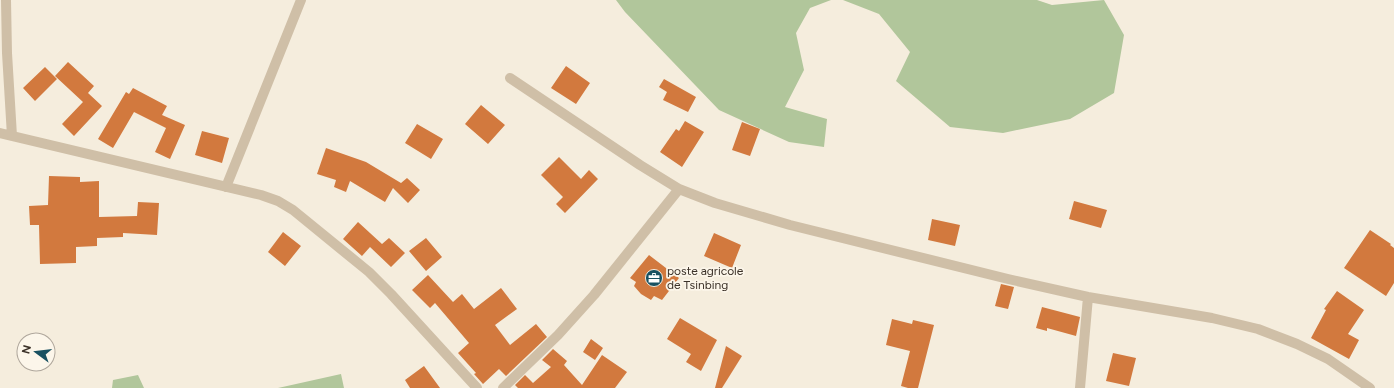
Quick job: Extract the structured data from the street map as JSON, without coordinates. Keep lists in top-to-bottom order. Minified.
{"places":{"office":["poste agricole de Tsinbing"]},"north":"left"}
